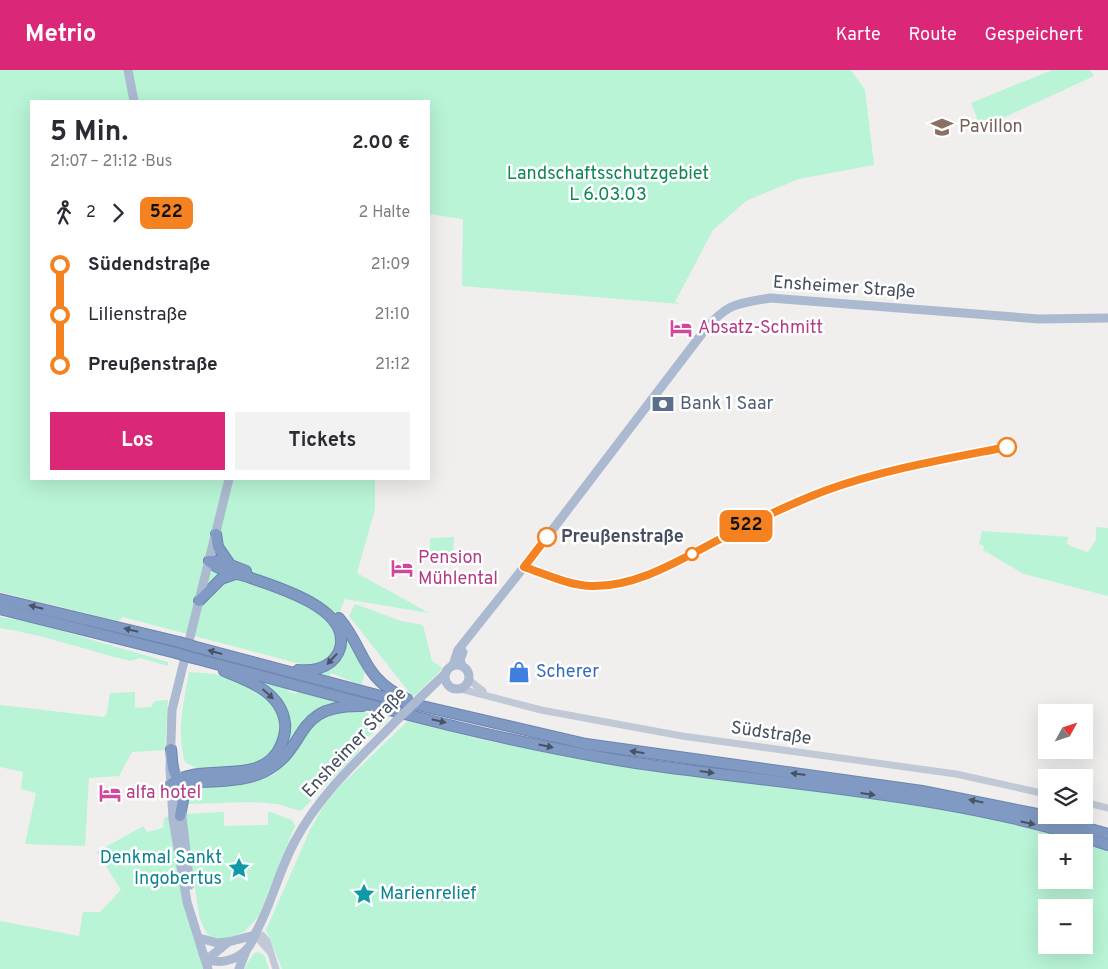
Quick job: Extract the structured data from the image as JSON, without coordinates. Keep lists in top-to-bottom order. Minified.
{"streets":{"main road":["Ensheimer Straße"],"street":["Südstraße"]},"crossings":[["Ensheimer Straße","Südstraße"]],"parks":["Landschaftsschutzgebiet L 6.03.03"],"places":{"school or university":["Pavillon"],"hotel":["Absatz-Schmitt","Pension Mühlental","alfa hotel"],"bank":["Bank 1 Saar"],"other":["Preußenstraße"],"shop":["Scherer"],"place":["Denkmal Sankt Ingobertus","Marienrelief"]},"lines":["bus line 522"],"north":"top right","page":{"header":"Metrio","nav":["Karte","Route","Gespeichert"],"on_map":"522","heading":["5 Min.","21:07 – 21:12 · Bus","2.00 €"],"legs":["2","522","2 Halte"],"list":[{"name":"Südendstraße","value":"21:09"},{"name":"Lilienstraße","value":"21:10"},{"name":"Preußenstraße","value":"21:12"}],"buttons":["Los","Tickets"],"map_buttons":["+","−"]}}
